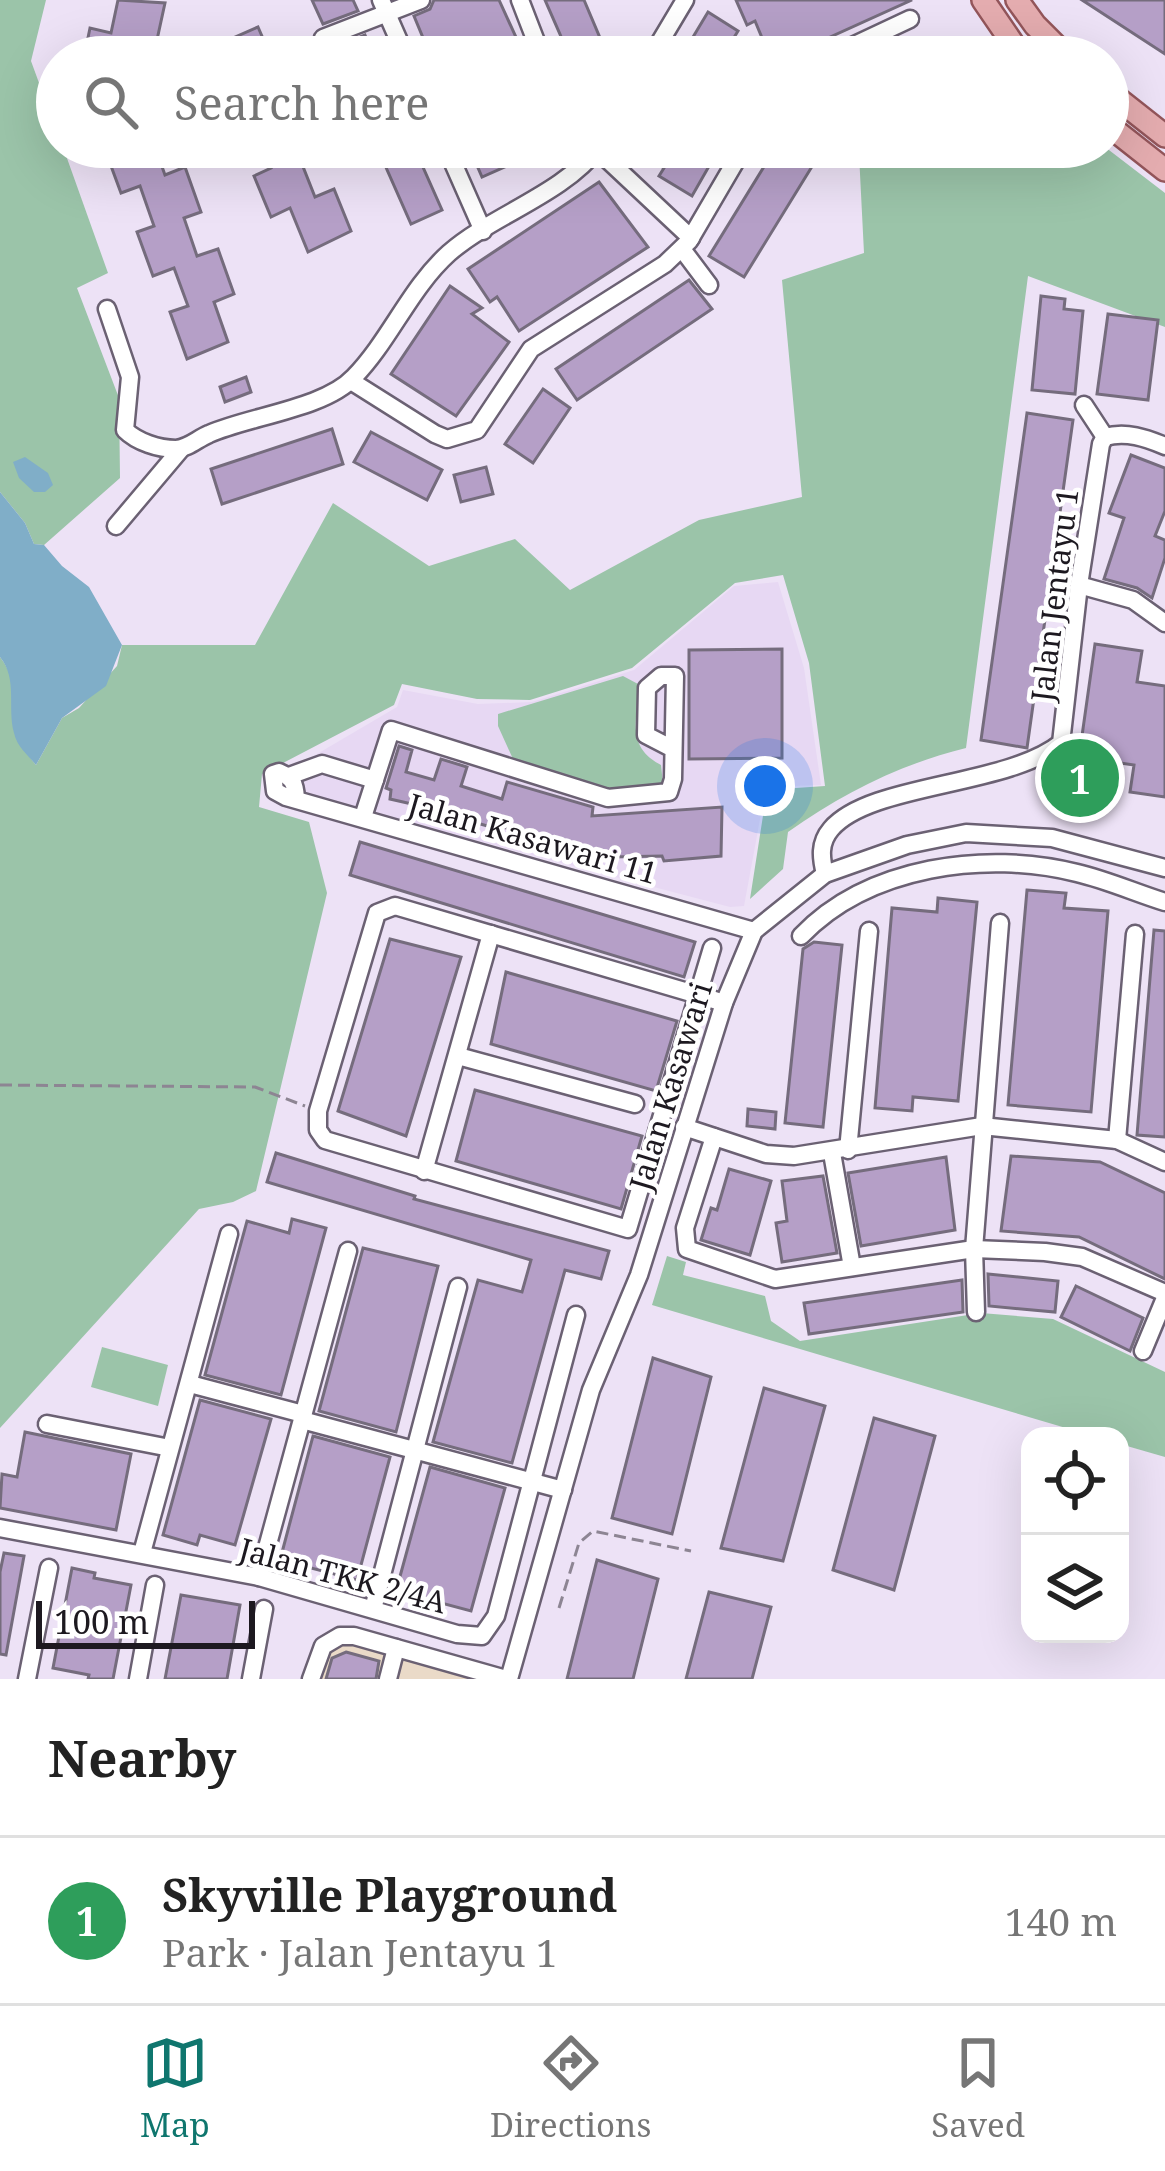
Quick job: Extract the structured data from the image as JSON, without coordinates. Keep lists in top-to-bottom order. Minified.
{"streets":{"street":["Jalan Jentayu 1","Jalan Kasawari 11","Jalan Kasawari","Jalan TKK 2/4A"]},"crossings":[["Jalan Jentayu 1","Jalan Kasawari"],["Jalan Kasawari 11","Jalan Kasawari"]],"scale_bar":"100 m","page":{"search":"Search here","pins":"1","scale":"100 m","heading":"Nearby","list":[{"mark":"1","name":"Skyville Playground","note":"Park · Jalan Jentayu 1","value":"140 m"}],"nav":["Map","Directions","Saved"]}}
